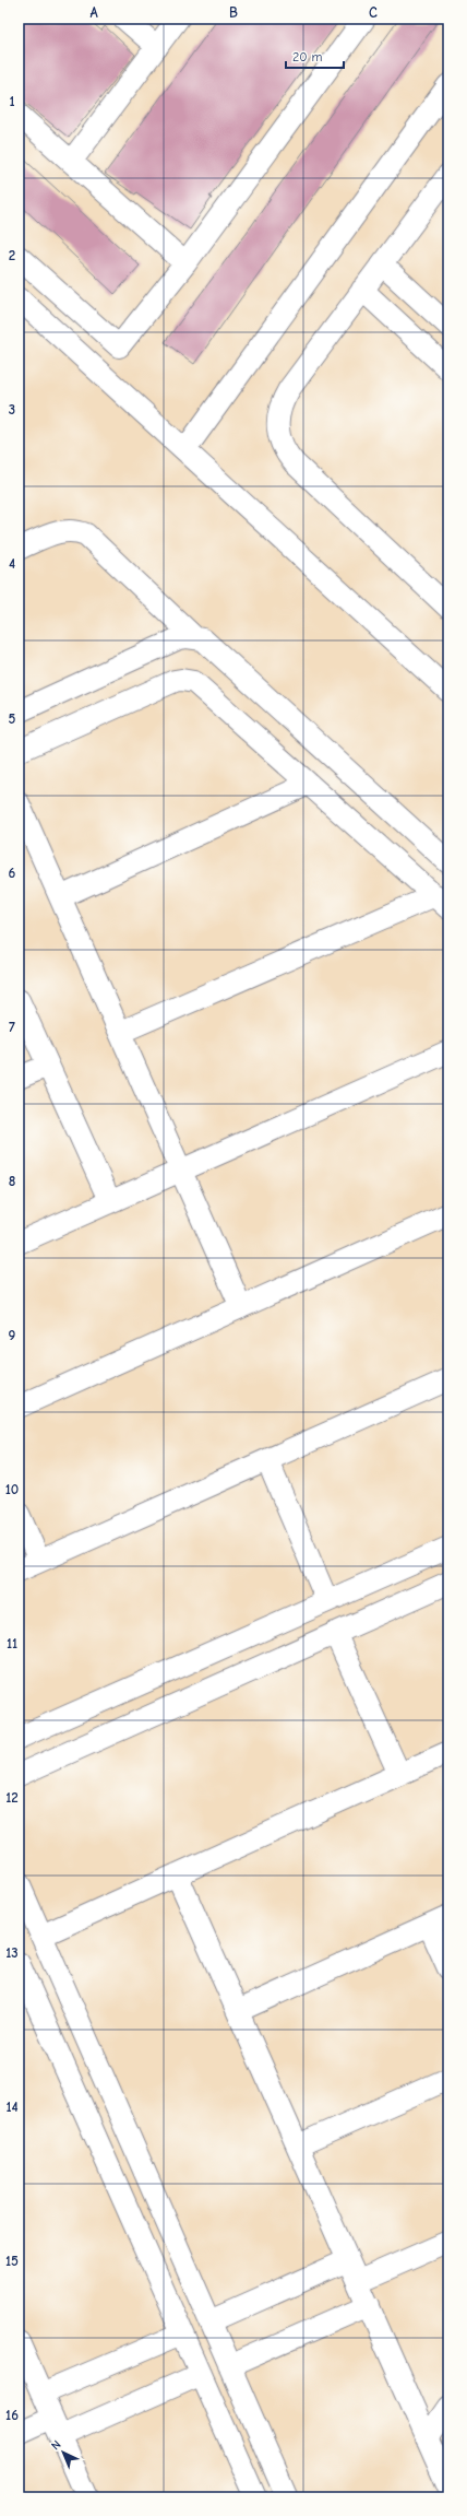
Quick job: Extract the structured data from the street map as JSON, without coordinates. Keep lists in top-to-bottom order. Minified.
{"scale_bar":"20 m","north":"top left","grid":{"columns":["A","B","C"],"rows":["1","2","3","4","5","6","7","8","9","10","11","12","13","14","15","16"]}}
